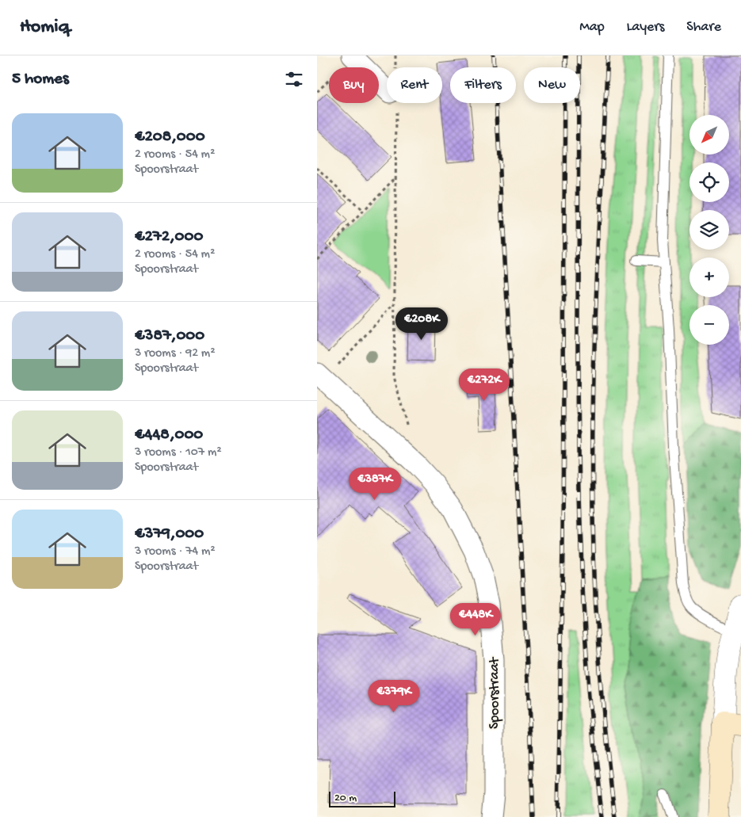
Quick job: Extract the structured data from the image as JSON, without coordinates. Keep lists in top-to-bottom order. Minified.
{"streets":{"street":["Spoorstraat"]},"scale_bar":"20 m","north":"bottom left","page":{"header":"Homiq","nav":["Map","Layers","Share"],"heading":"5 homes","chip":["Buy","Rent","Filters","New"],"list":[{"name":"€208,000","note":"2 rooms · 54 m² · Spoorstraat"},{"name":"€272,000","note":"2 rooms · 54 m² · Spoorstraat"},{"name":"€387,000","note":"3 rooms · 92 m² · Spoorstraat"},{"name":"€448,000","note":"3 rooms · 107 m² · Spoorstraat"},{"name":"€379,000","note":"3 rooms · 74 m² · Spoorstraat"}],"map_buttons":["+","−"],"price":["€208K","€272K","€387K","€448K","€379K"],"scale":"20 m"}}
